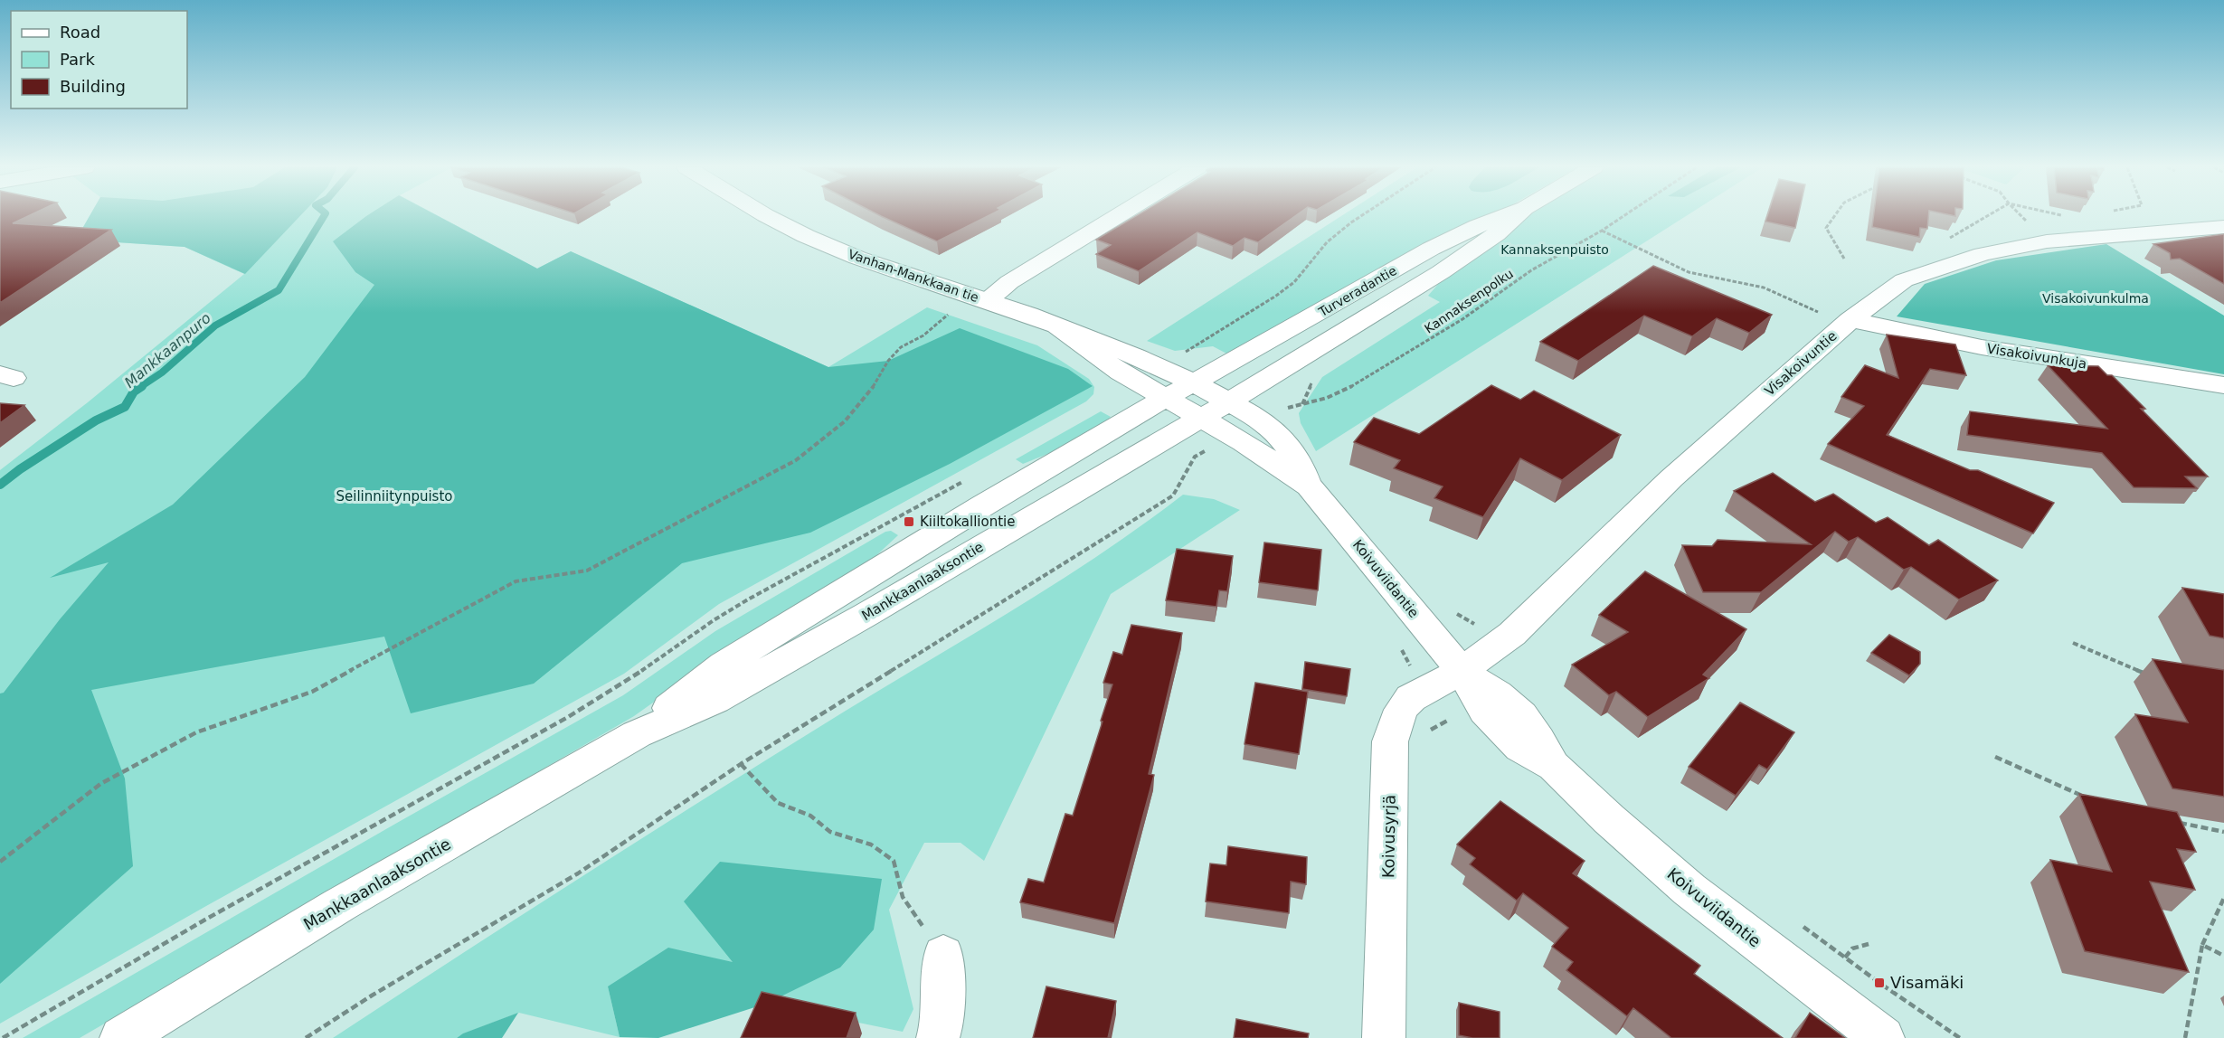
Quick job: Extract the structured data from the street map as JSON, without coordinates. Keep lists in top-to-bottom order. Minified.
{"streets":{"main road":["Vanhan-Mankkaan tie","Turveradantie","Visakoivunkuja","Visakoivuntie","Koivuviidantie","Mankkaanlaaksontie","Koivusyrjä"],"path":["Kannaksenpolku"]},"crossings":[["Vanhan-Mankkaan tie","Turveradantie"],["Vanhan-Mankkaan tie","Koivuviidantie"],["Vanhan-Mankkaan tie","Mankkaanlaaksontie"],["Turveradantie","Koivuviidantie"],["Turveradantie","Mankkaanlaaksontie"],["Visakoivunkuja","Visakoivuntie"],["Visakoivuntie","Koivuviidantie"],["Visakoivuntie","Koivusyrjä"],["Koivuviidantie","Mankkaanlaaksontie"],["Koivuviidantie","Koivusyrjä"]],"water":["Mankkaanpuro"],"parks":["Kannaksenpuisto","Visakoivunkulma","Seilinniitynpuisto"],"places":{"transit":["Kiiltokalliontie","Visamäki"]},"legend":["Road","Park","Building"]}
